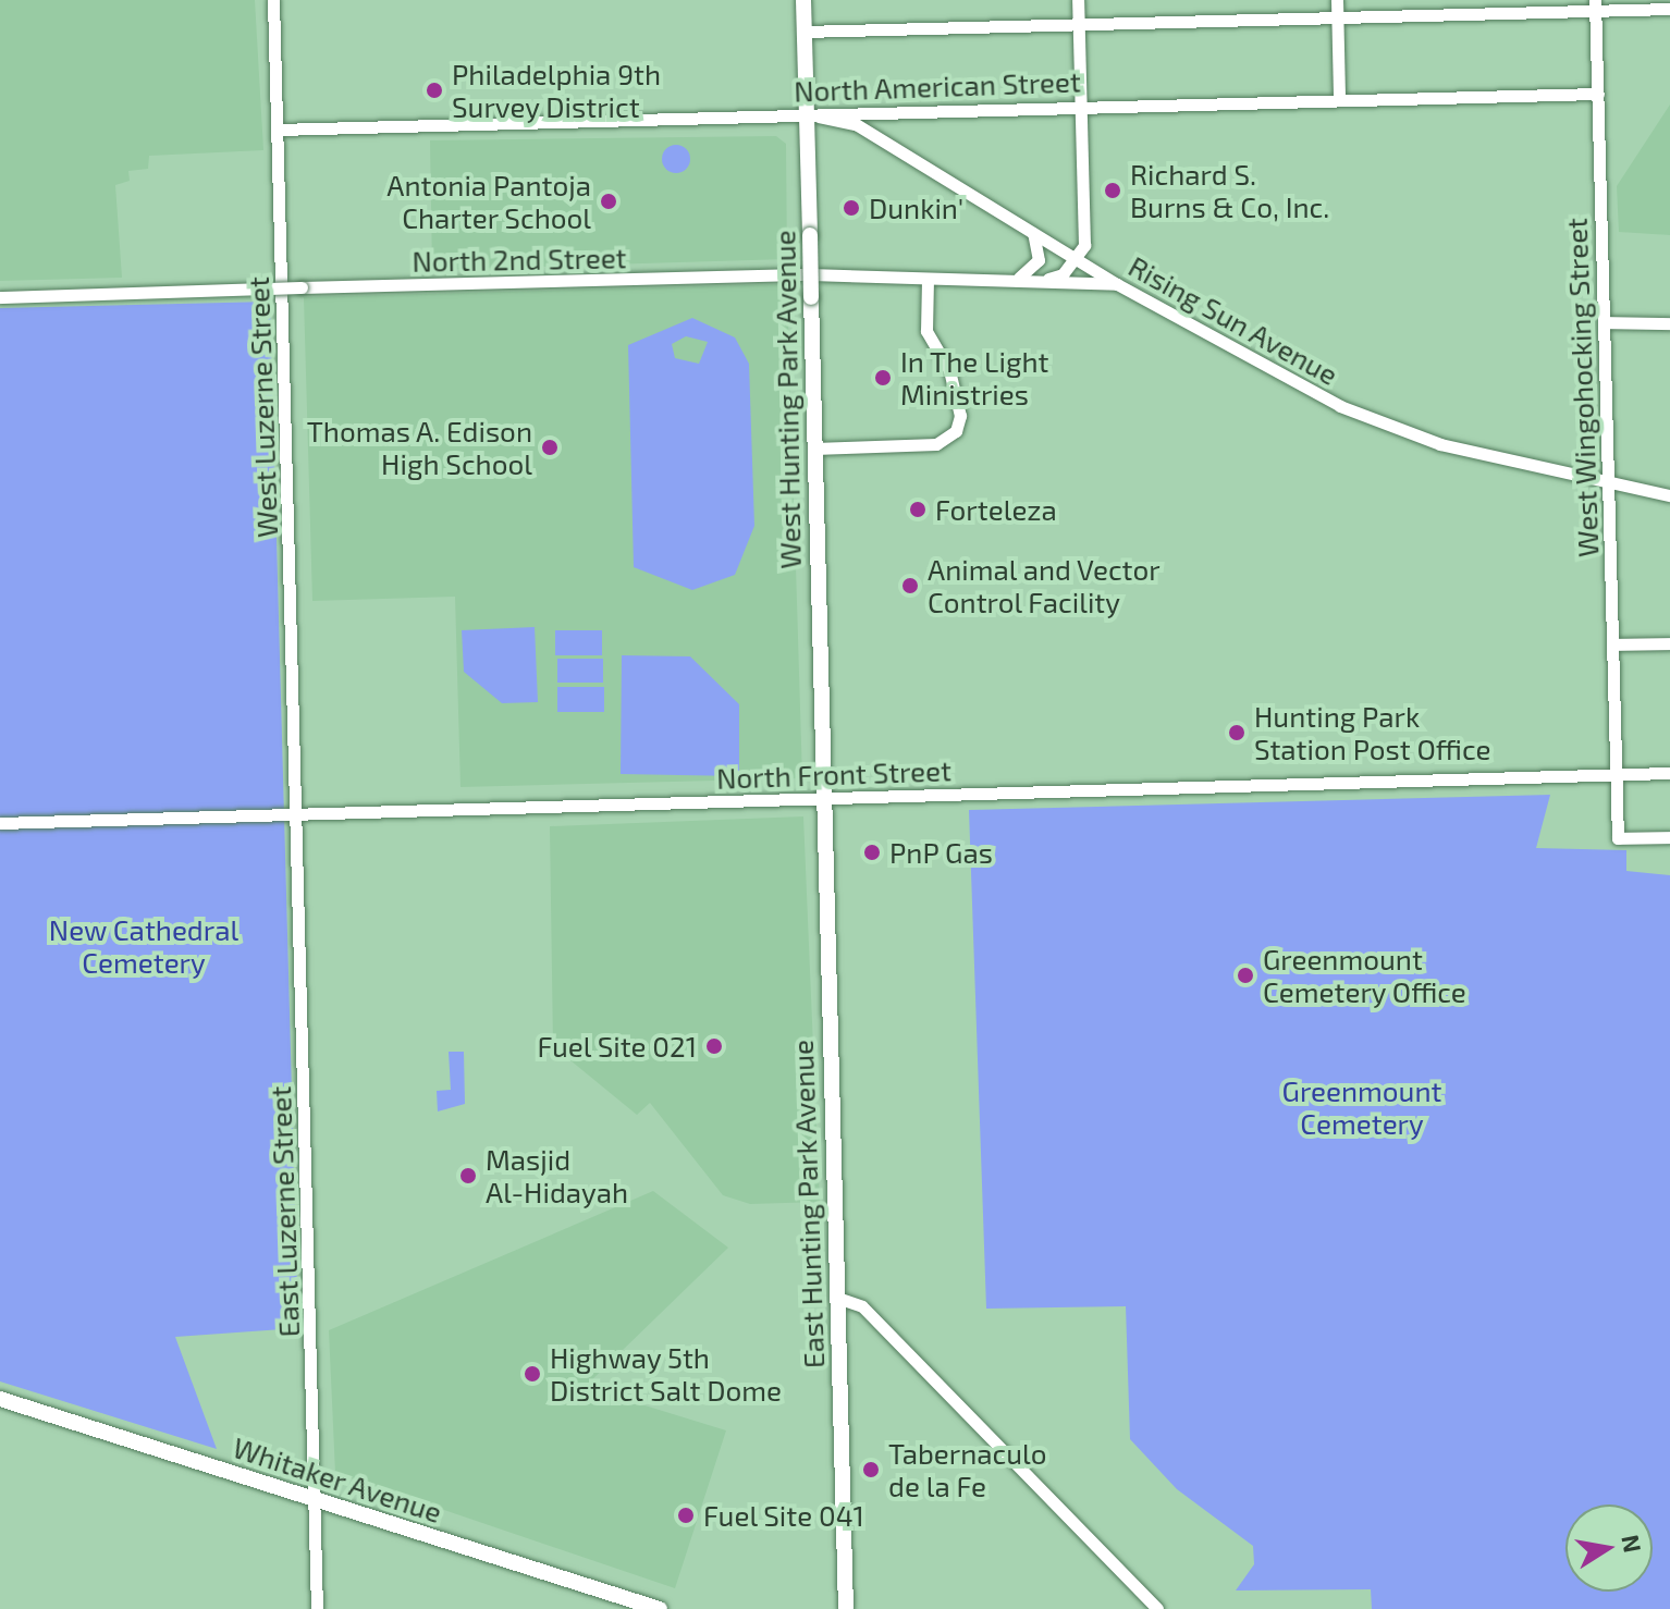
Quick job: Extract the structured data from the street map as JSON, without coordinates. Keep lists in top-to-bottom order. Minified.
{"streets":{"main road":["West Hunting Park Avenue","East Hunting Park Avenue","Whitaker Avenue"],"street":["North American Street","North 2nd Street","Rising Sun Avenue","West Wingohocking Street","West Luzerne Street","North Front Street","East Luzerne Street"]},"crossings":[["North American Street","Rising Sun Avenue"],["North American Street","West Wingohocking Street"],["North American Street","West Hunting Park Avenue"],["North American Street","West Luzerne Street"],["North 2nd Street","Rising Sun Avenue"],["Rising Sun Avenue","West Wingohocking Street"],["Rising Sun Avenue","West Hunting Park Avenue"],["West Wingohocking Street","North Front Street"],["West Hunting Park Avenue","North Front Street"],["West Hunting Park Avenue","East Hunting Park Avenue"],["West Luzerne Street","North Front Street"],["West Luzerne Street","East Luzerne Street"],["North Front Street","East Hunting Park Avenue"],["North Front Street","East Luzerne Street"],["East Luzerne Street","Whitaker Avenue"]],"parks":["New Cathedral Cemetery","Greenmount Cemetery"],"places":["Philadelphia 9th Survey District","Richard S. Burns & Co, Inc.","Antonia Pantoja Charter School","Dunkin'","In The Light Ministries","Thomas A. Edison High School","Forteleza","Animal and Vector Control Facility","Hunting Park Station Post Office","PnP Gas","Greenmount Cemetery Office","Fuel Site 021","Masjid Al-Hidayah","Highway 5th District Salt Dome","Tabernaculo de la Fe","Fuel Site 041"],"north":"right"}
